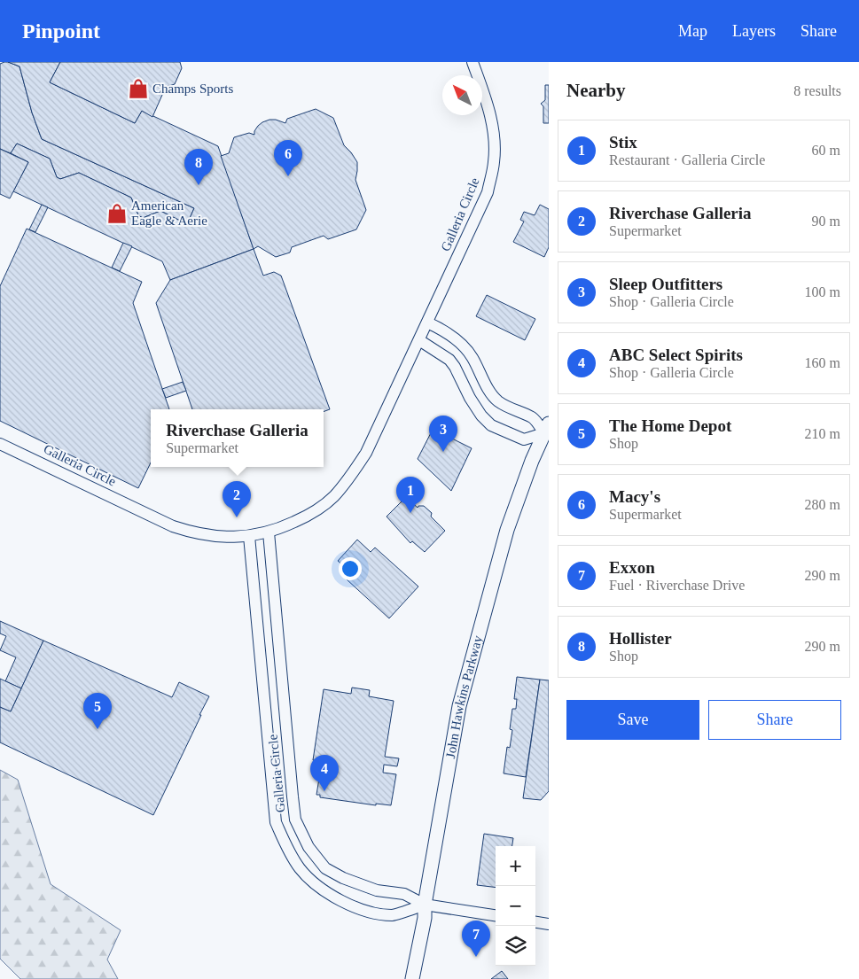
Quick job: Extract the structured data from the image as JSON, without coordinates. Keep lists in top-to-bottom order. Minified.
{"streets":{"main road":["John Hawkins Parkway"],"street":["Galleria Circle"]},"crossings":[["Galleria Circle","John Hawkins Parkway"]],"places":{"shop":["Champs Sports","American Eagle & Aerie"]},"north":"top left","page":{"header":"Pinpoint","nav":["Map","Layers","Share"],"heading":["Nearby","8 results"],"list":[{"mark":"1","name":"Stix","note":"Restaurant · Galleria Circle","value":"60 m"},{"mark":"2","name":"Riverchase Galleria","note":"Supermarket","value":"90 m"},{"mark":"3","name":"Sleep Outfitters","note":"Shop · Galleria Circle","value":"100 m"},{"mark":"4","name":"ABC Select Spirits","note":"Shop · Galleria Circle","value":"160 m"},{"mark":"5","name":"The Home Depot","note":"Shop","value":"210 m"},{"mark":"6","name":"Macy's","note":"Supermarket","value":"280 m"},{"mark":"7","name":"Exxon","note":"Fuel · Riverchase Drive","value":"290 m"},{"mark":"8","name":"Hollister","note":"Shop","value":"290 m"}],"pins":["6","8","3","1","2","5","4","7"],"popup":["Riverchase Galleria","Supermarket"],"buttons":["Save","Share"],"map_buttons":["+","−"]}}
